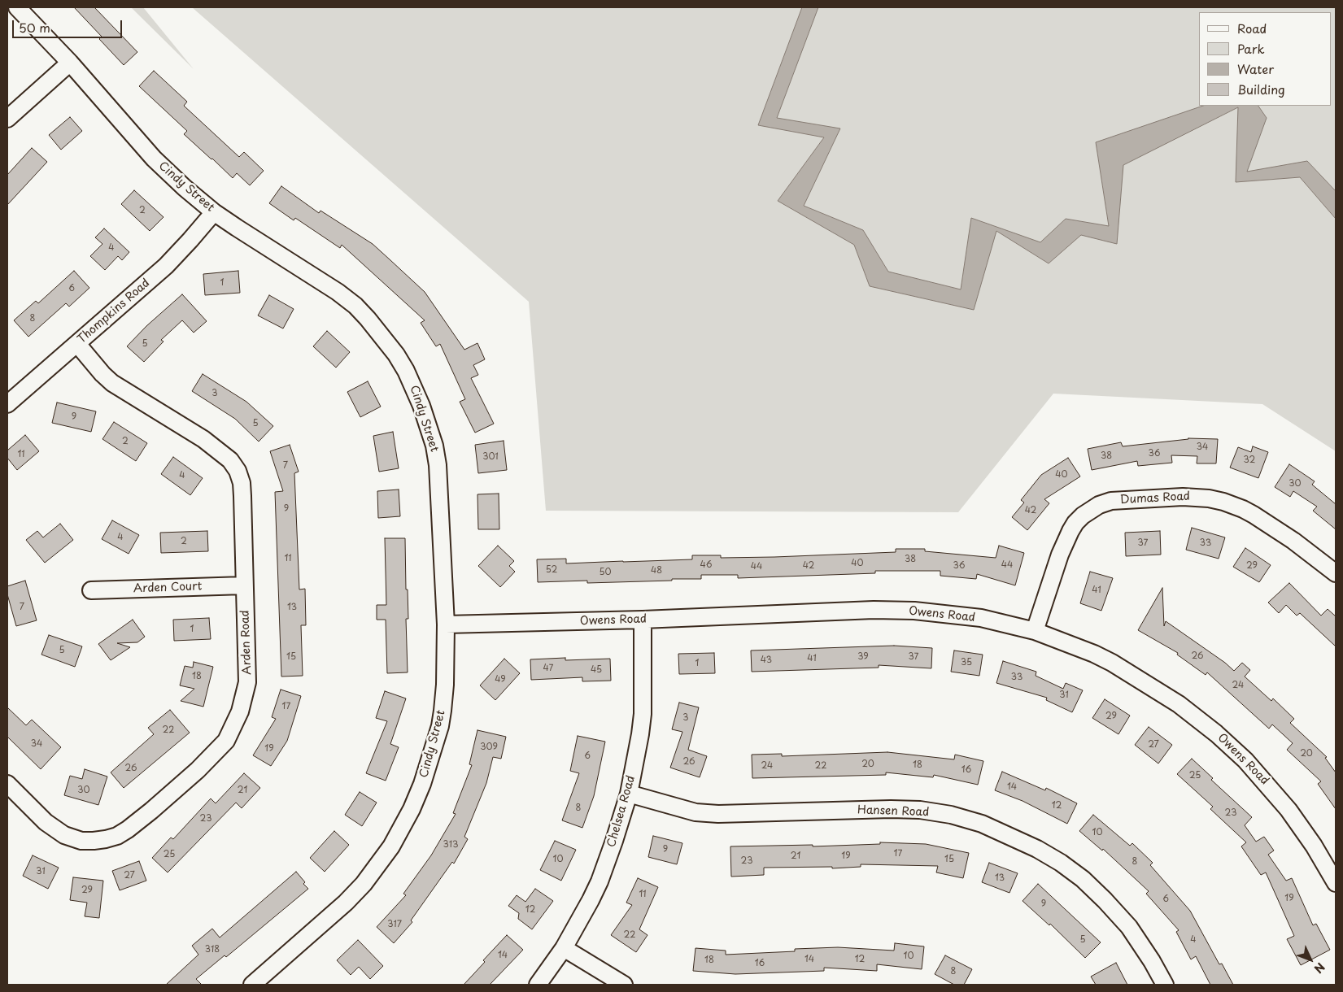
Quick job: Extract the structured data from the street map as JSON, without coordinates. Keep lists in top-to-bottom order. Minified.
{"streets":{"street":["Cindy Street","Thompkins Road","Dumas Road","Arden Court","Owens Road","Arden Road","Chelsea Road","Hansen Road"]},"crossings":[["Cindy Street","Thompkins Road"],["Cindy Street","Owens Road"],["Thompkins Road","Arden Road"],["Dumas Road","Owens Road"],["Arden Court","Arden Road"],["Owens Road","Chelsea Road"],["Chelsea Road","Hansen Road"]],"house_numbers":["2","4","1","6","8","5","3","9","5","2","34","36","11","38","301","32","7","40","4","30","9","42","4","2","37","33","11","38","40","46","44","42","36","29","44","52","48","50","41","7","13","1","5","26","15","39","37","41","43","35","1","47","45","18","33","49","24","31","17","29","3","22","34","27","309","19","20","6","26","20","18","24","22","26","16","25","14","30","21","12","8","23","23","10","313","9","17","25","21","19","10","15","23","8","31","27","13","29","11","19","6","9","12","317","22","5","4","318","14","10","14","12","18","16","8"],"legend":["Road","Park","Water","Building"],"scale_bar":"50 m","north":"bottom right"}
